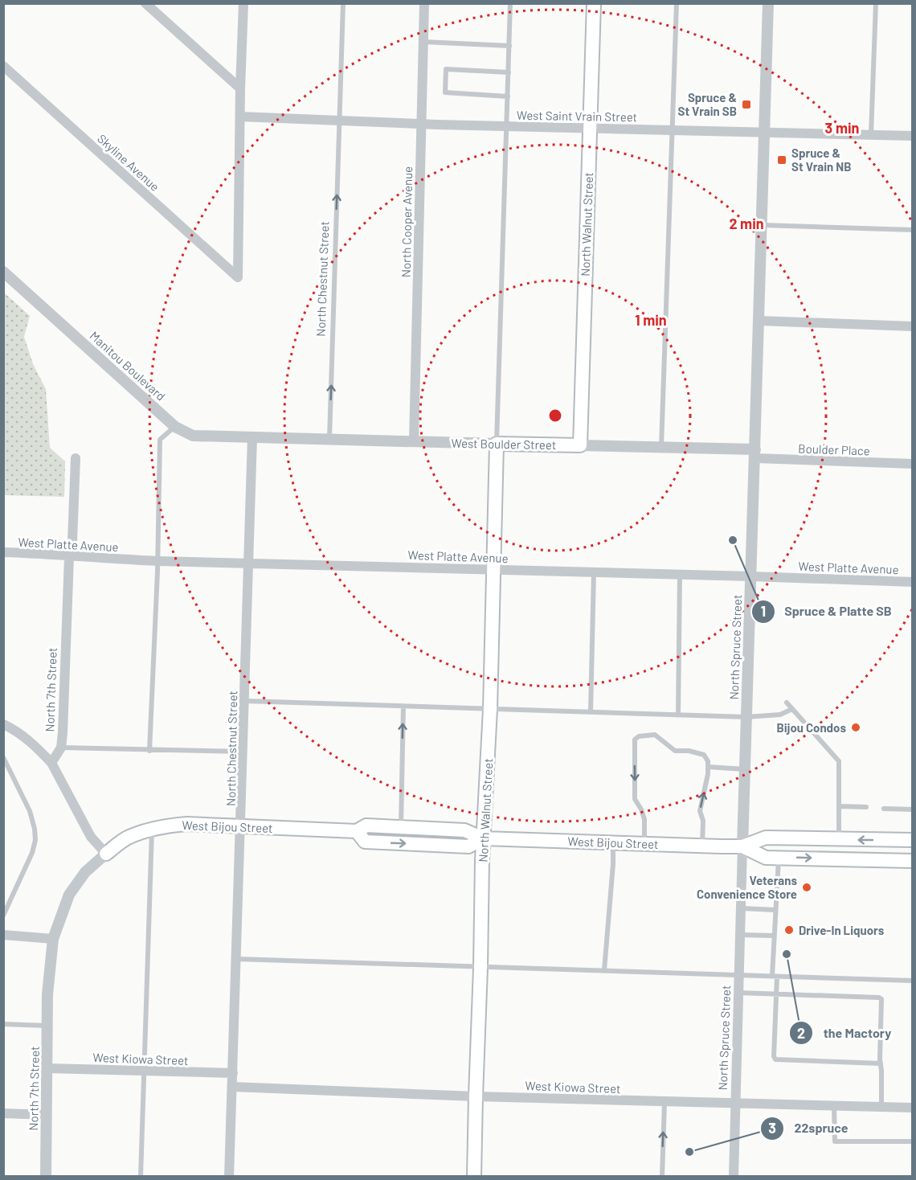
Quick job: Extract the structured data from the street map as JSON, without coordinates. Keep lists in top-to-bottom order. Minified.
{"streets":{"main road":["North Walnut Street","West Boulder Street","West Bijou Street"],"street":["West Saint Vrain Street","Skyline Avenue","North Cooper Avenue","North Chestnut Street","Manitou Boulevard","Boulder Place","West Platte Avenue","North Spruce Street","North 7th Street","West Kiowa Street"]},"crossings":[["West Saint Vrain Street","Skyline Avenue"],["West Saint Vrain Street","North Cooper Avenue"],["West Saint Vrain Street","North Walnut Street"],["West Saint Vrain Street","North Chestnut Street"],["West Saint Vrain Street","North Spruce Street"],["North Cooper Avenue","West Boulder Street"],["North Walnut Street","West Boulder Street"],["North Walnut Street","West Platte Avenue"],["North Walnut Street","West Bijou Street"],["North Walnut Street","West Kiowa Street"],["North Chestnut Street","Manitou Boulevard"],["North Chestnut Street","West Boulder Street"],["North Chestnut Street","West Platte Avenue"],["North Chestnut Street","West Bijou Street"],["North Chestnut Street","West Kiowa Street"],["Manitou Boulevard","West Boulder Street"],["West Boulder Street","Boulder Place"],["West Boulder Street","North Spruce Street"],["Boulder Place","North Spruce Street"],["West Platte Avenue","North Spruce Street"],["West Platte Avenue","North 7th Street"],["North Spruce Street","West Bijou Street"],["North Spruce Street","West Kiowa Street"],["North 7th Street","West Bijou Street"],["North 7th Street","West Kiowa Street"]],"places":{"transit":["Spruce & St Vrain SB","Spruce & St Vrain NB"],"other":["Spruce & Platte SB","Bijou Condos","Veterans Convenience Store","Drive-In Liquors","the Mactory","22spruce"]},"rings":["3 min","2 min","1 min"]}
